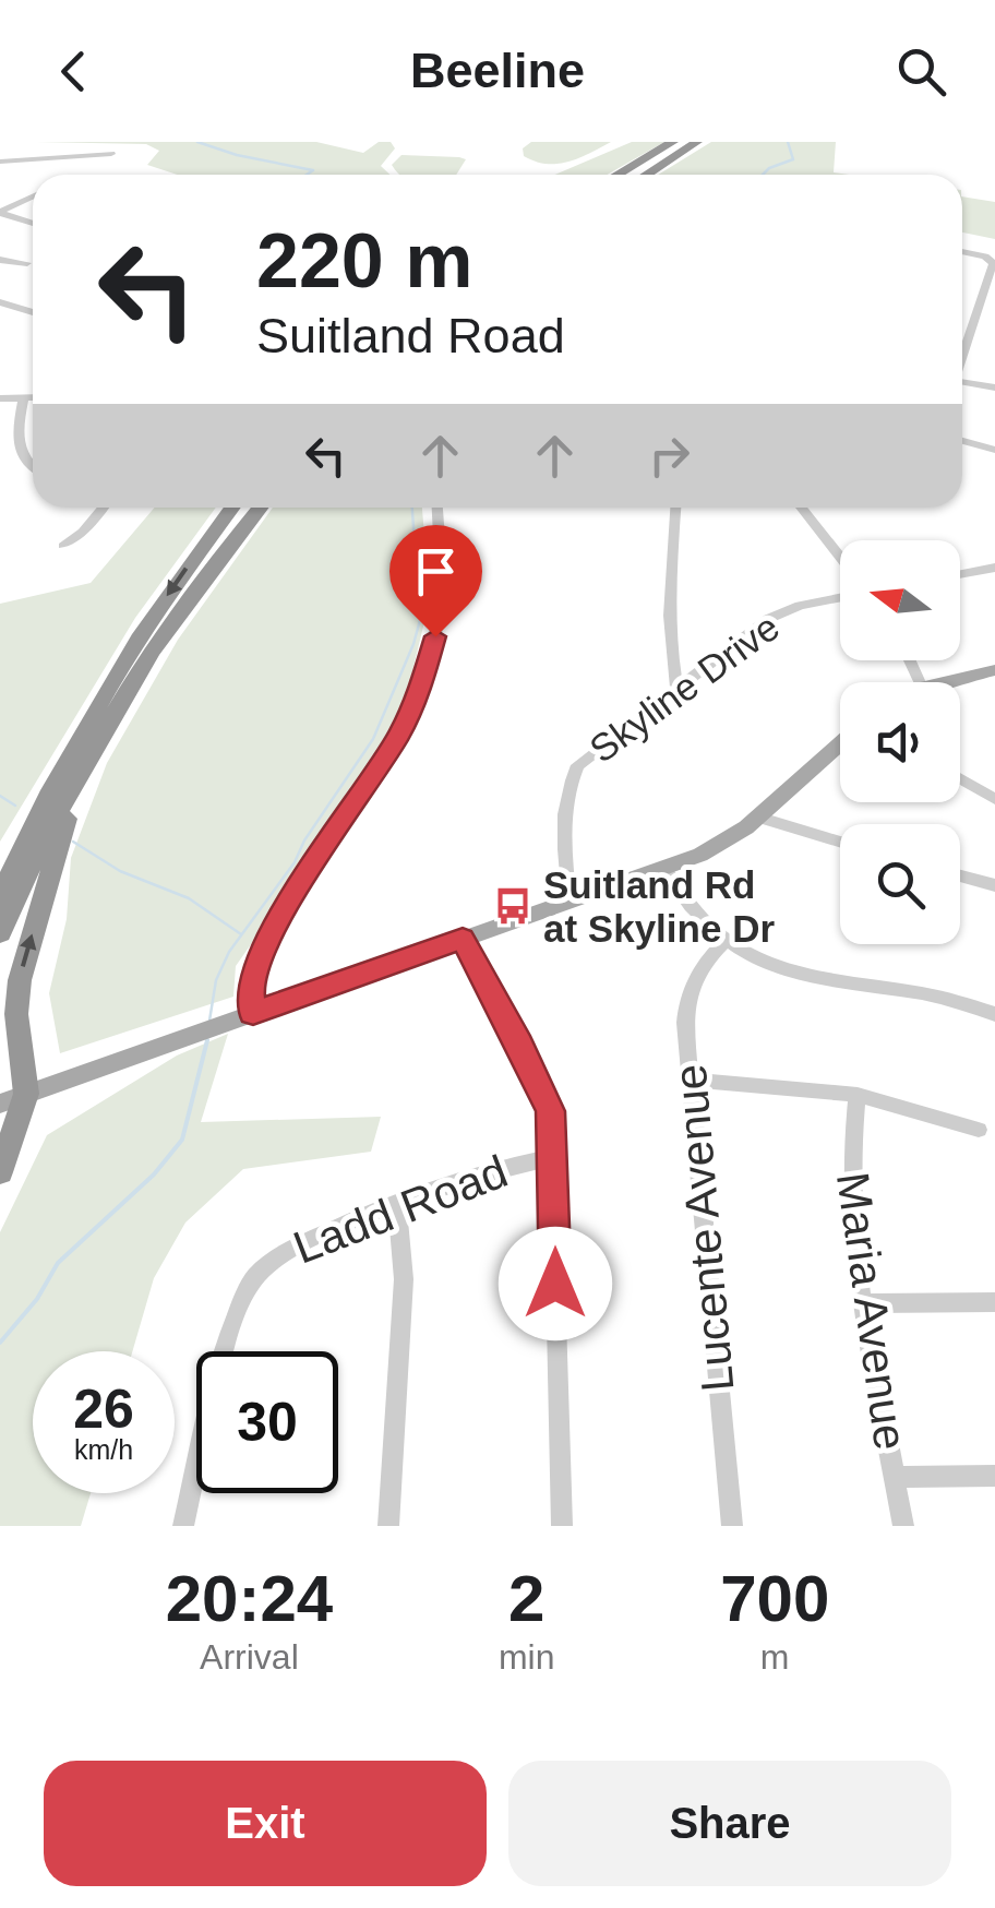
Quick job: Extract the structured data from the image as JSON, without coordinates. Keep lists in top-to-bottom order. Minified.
{"streets":{"street":["Skyline Drive","Ladd Road","Lucente Avenue","Maria Avenue"]},"places":{"bus stop":["Suitland Rd at Skyline Dr"]},"north":"left","page":{"header":"Beeline","turn":["220 m","Suitland Road"],"speed":"26 km/h","limit":"30","eta":["20:24","Arrival","2","min","700","m"],"buttons":["Exit","Share"]}}
